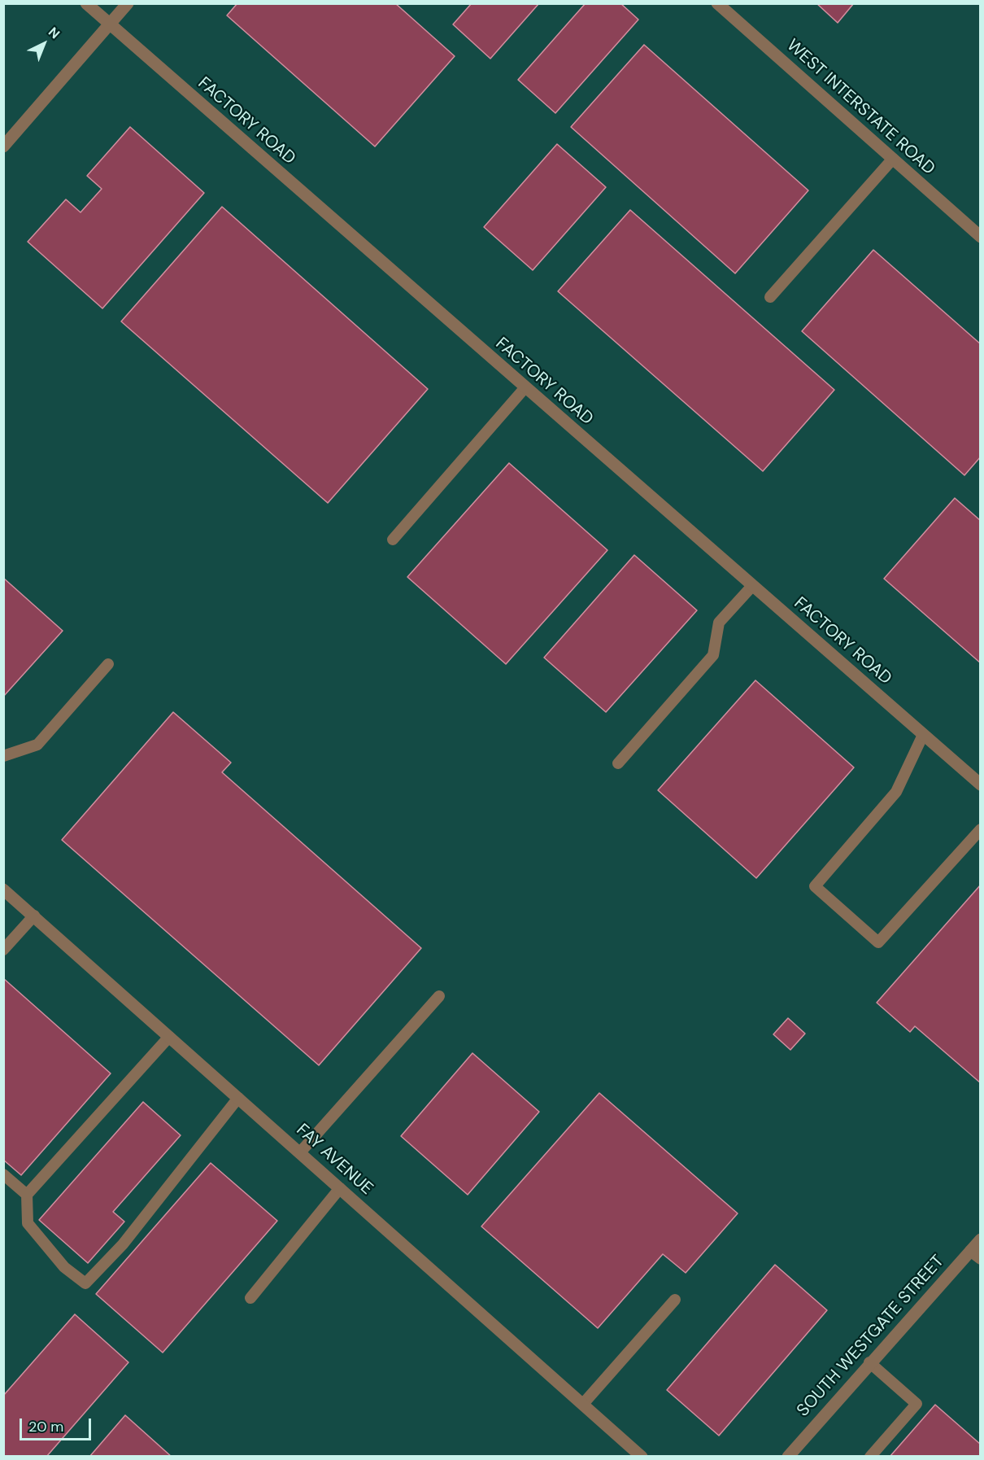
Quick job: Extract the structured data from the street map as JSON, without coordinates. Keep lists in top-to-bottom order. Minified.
{"streets":{"street":["WEST INTERSTATE ROAD","FACTORY ROAD","FAY AVENUE","SOUTH WESTGATE STREET"]},"scale_bar":"20 m","north":"top right"}
